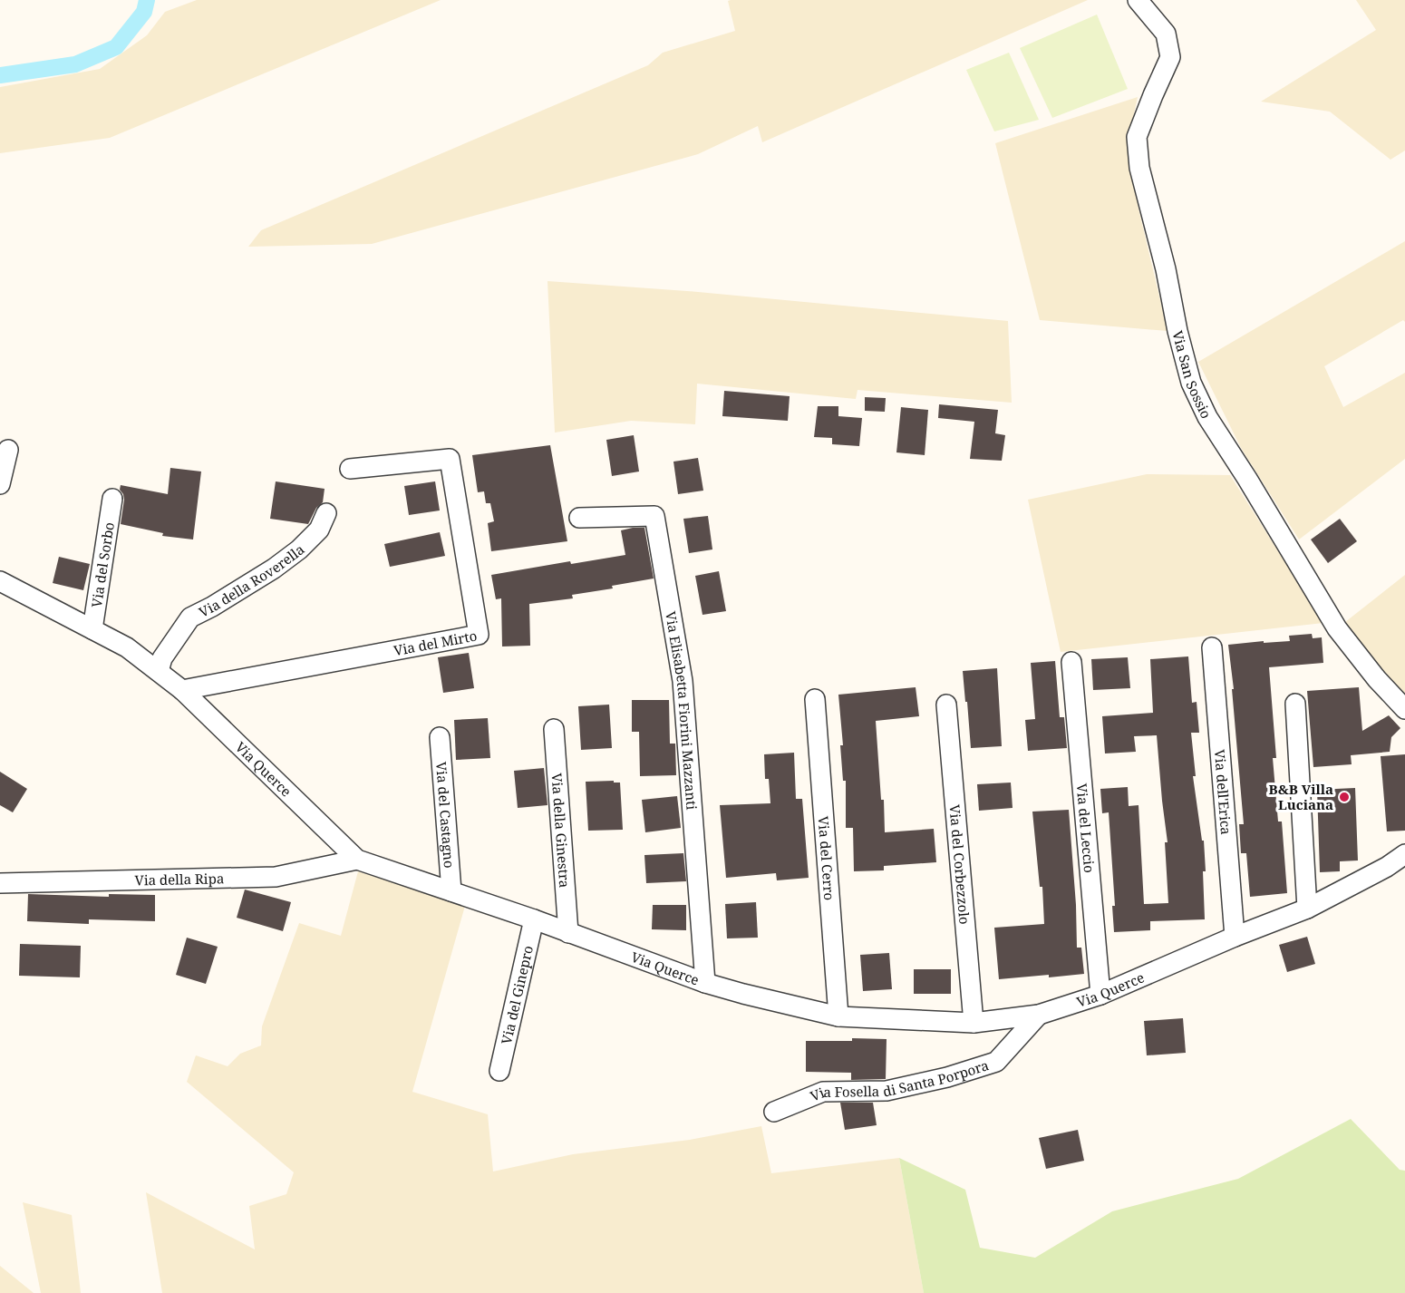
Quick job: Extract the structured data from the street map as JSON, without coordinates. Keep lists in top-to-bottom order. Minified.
{"streets":{"street":["Via San Sossio","Via del Sorbo","Via della Roverella","Via del Mirto","Via Elisabetta Fiorini Mazzanti","Via Querce","Via dell'Erica","Via del Castagno","Via del Leccio","Via della Ginestra","Via del Cerro","Via del Corbezzolo","Via della Ripa","Via del Ginepro","Via Fosella di Santa Porpora"]},"crossings":[["Via del Sorbo","Via Querce"],["Via della Roverella","Via Querce"],["Via del Mirto","Via Querce"],["Via Elisabetta Fiorini Mazzanti","Via Querce"],["Via Querce","Via dell'Erica"],["Via Querce","Via del Castagno"],["Via Querce","Via del Leccio"],["Via Querce","Via della Ginestra"],["Via Querce","Via del Cerro"],["Via Querce","Via del Corbezzolo"],["Via Querce","Via della Ripa"],["Via Querce","Via del Ginepro"],["Via Querce","Via Fosella di Santa Porpora"]],"places":["B&B Villa Luciana"]}
